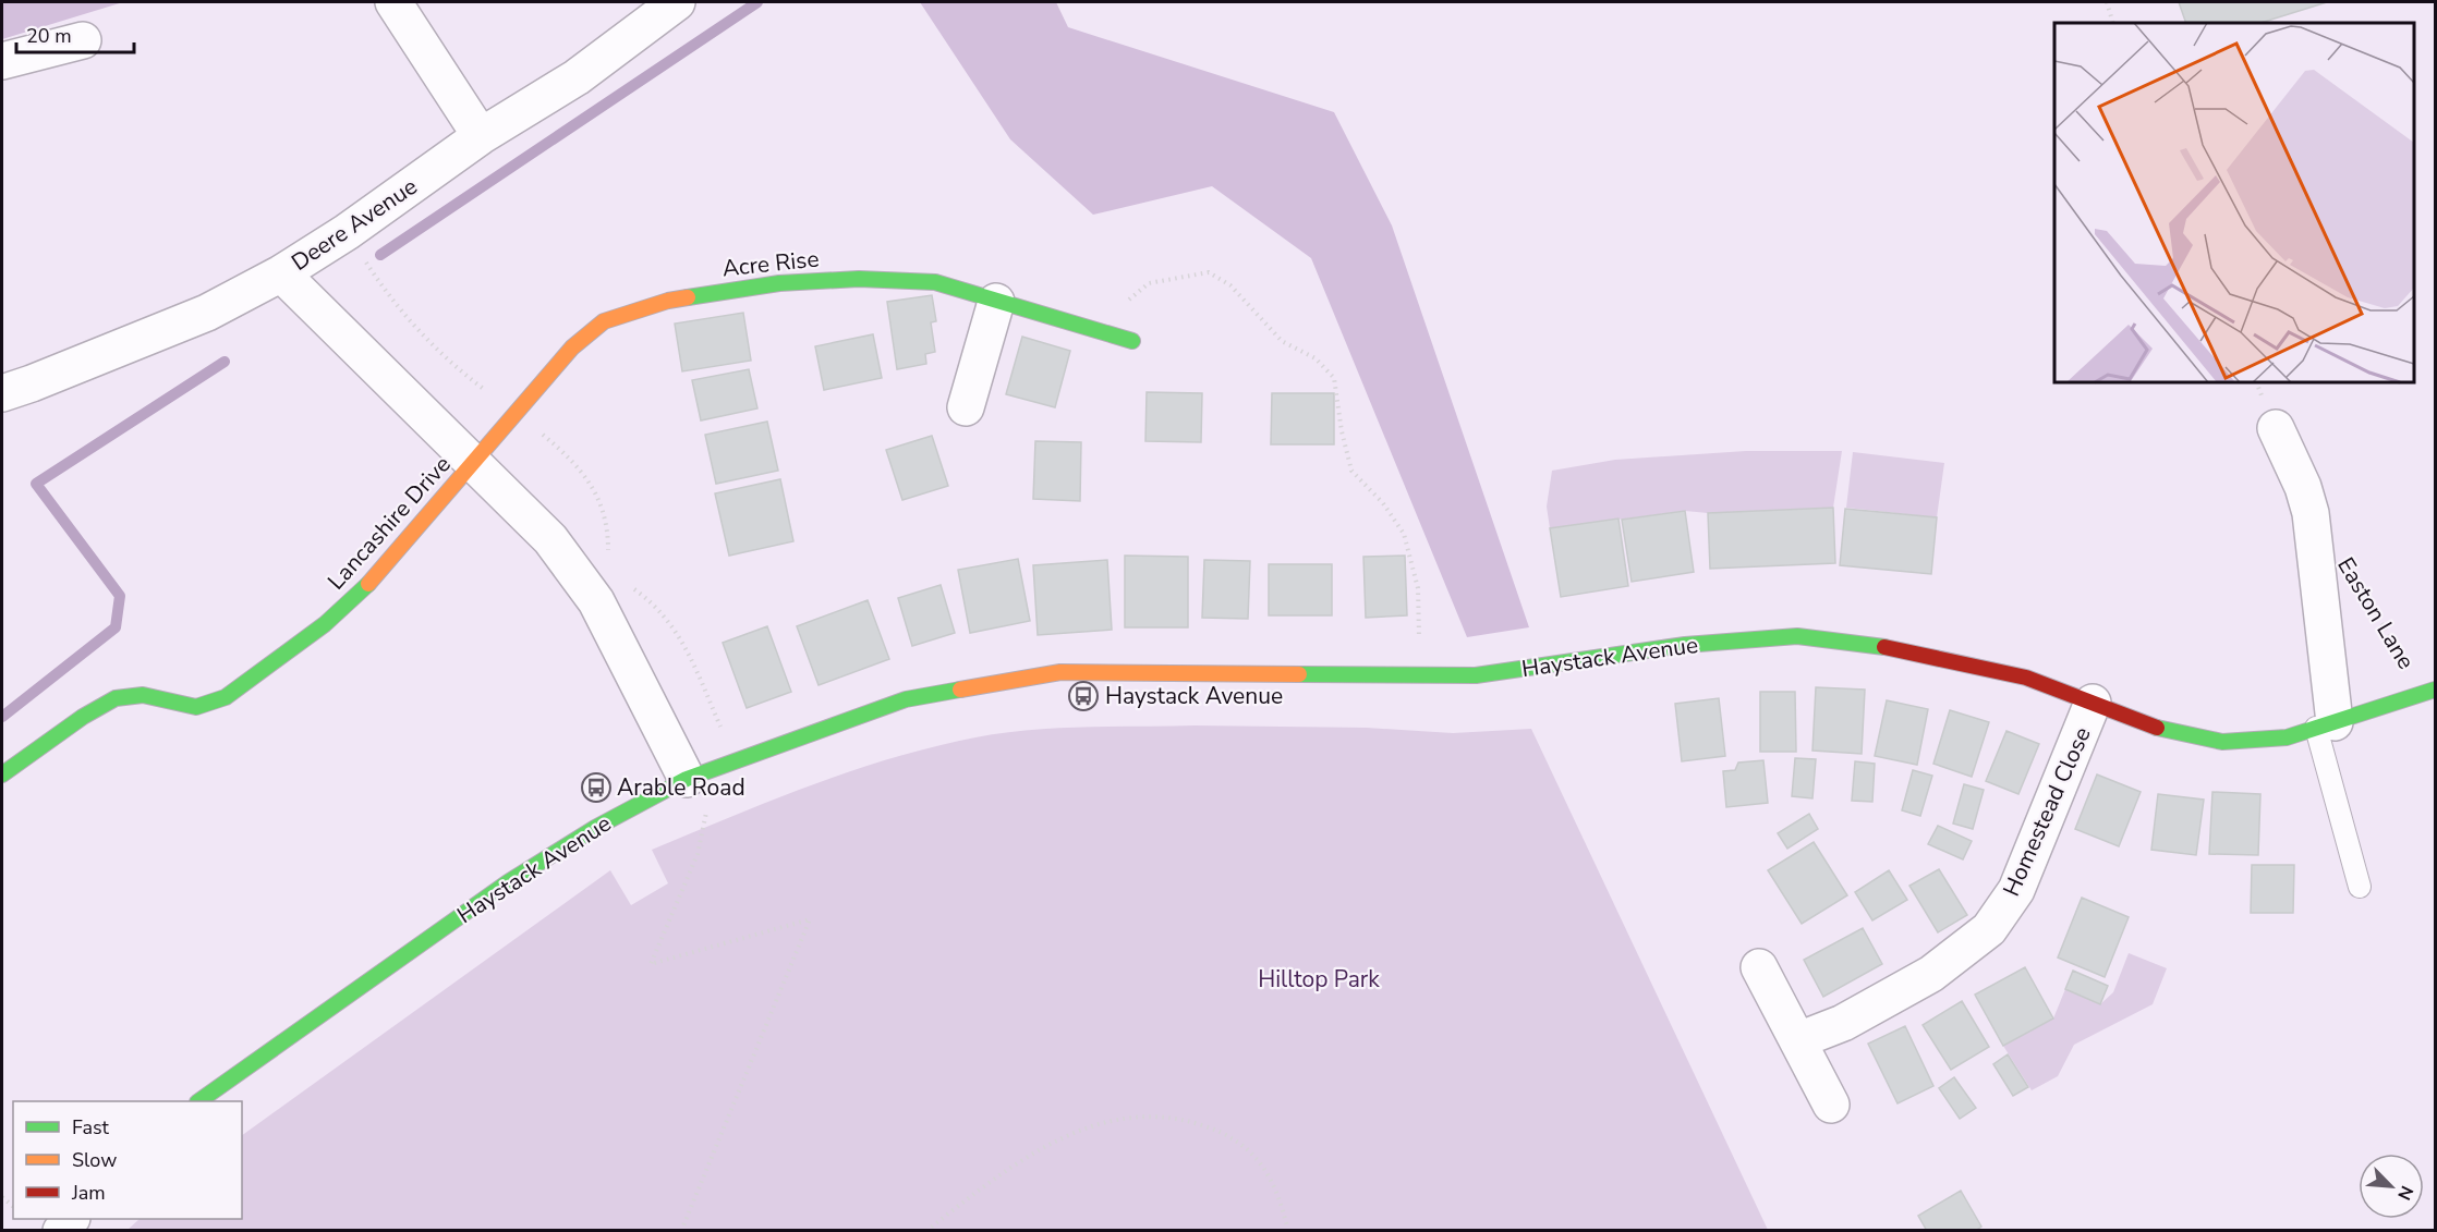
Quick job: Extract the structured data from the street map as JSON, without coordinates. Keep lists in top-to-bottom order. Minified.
{"streets":{"street":["Deere Avenue","Acre Rise","Lancashire Drive","Easton Lane","Haystack Avenue","Homestead Close"]},"crossings":[["Acre Rise","Lancashire Drive"],["Easton Lane","Haystack Avenue"],["Haystack Avenue","Homestead Close"]],"parks":["Hilltop Park"],"places":{"bus stop":["Haystack Avenue","Arable Road"]},"legend":["Fast","Slow","Jam"],"scale_bar":"20 m","north":"bottom right"}
